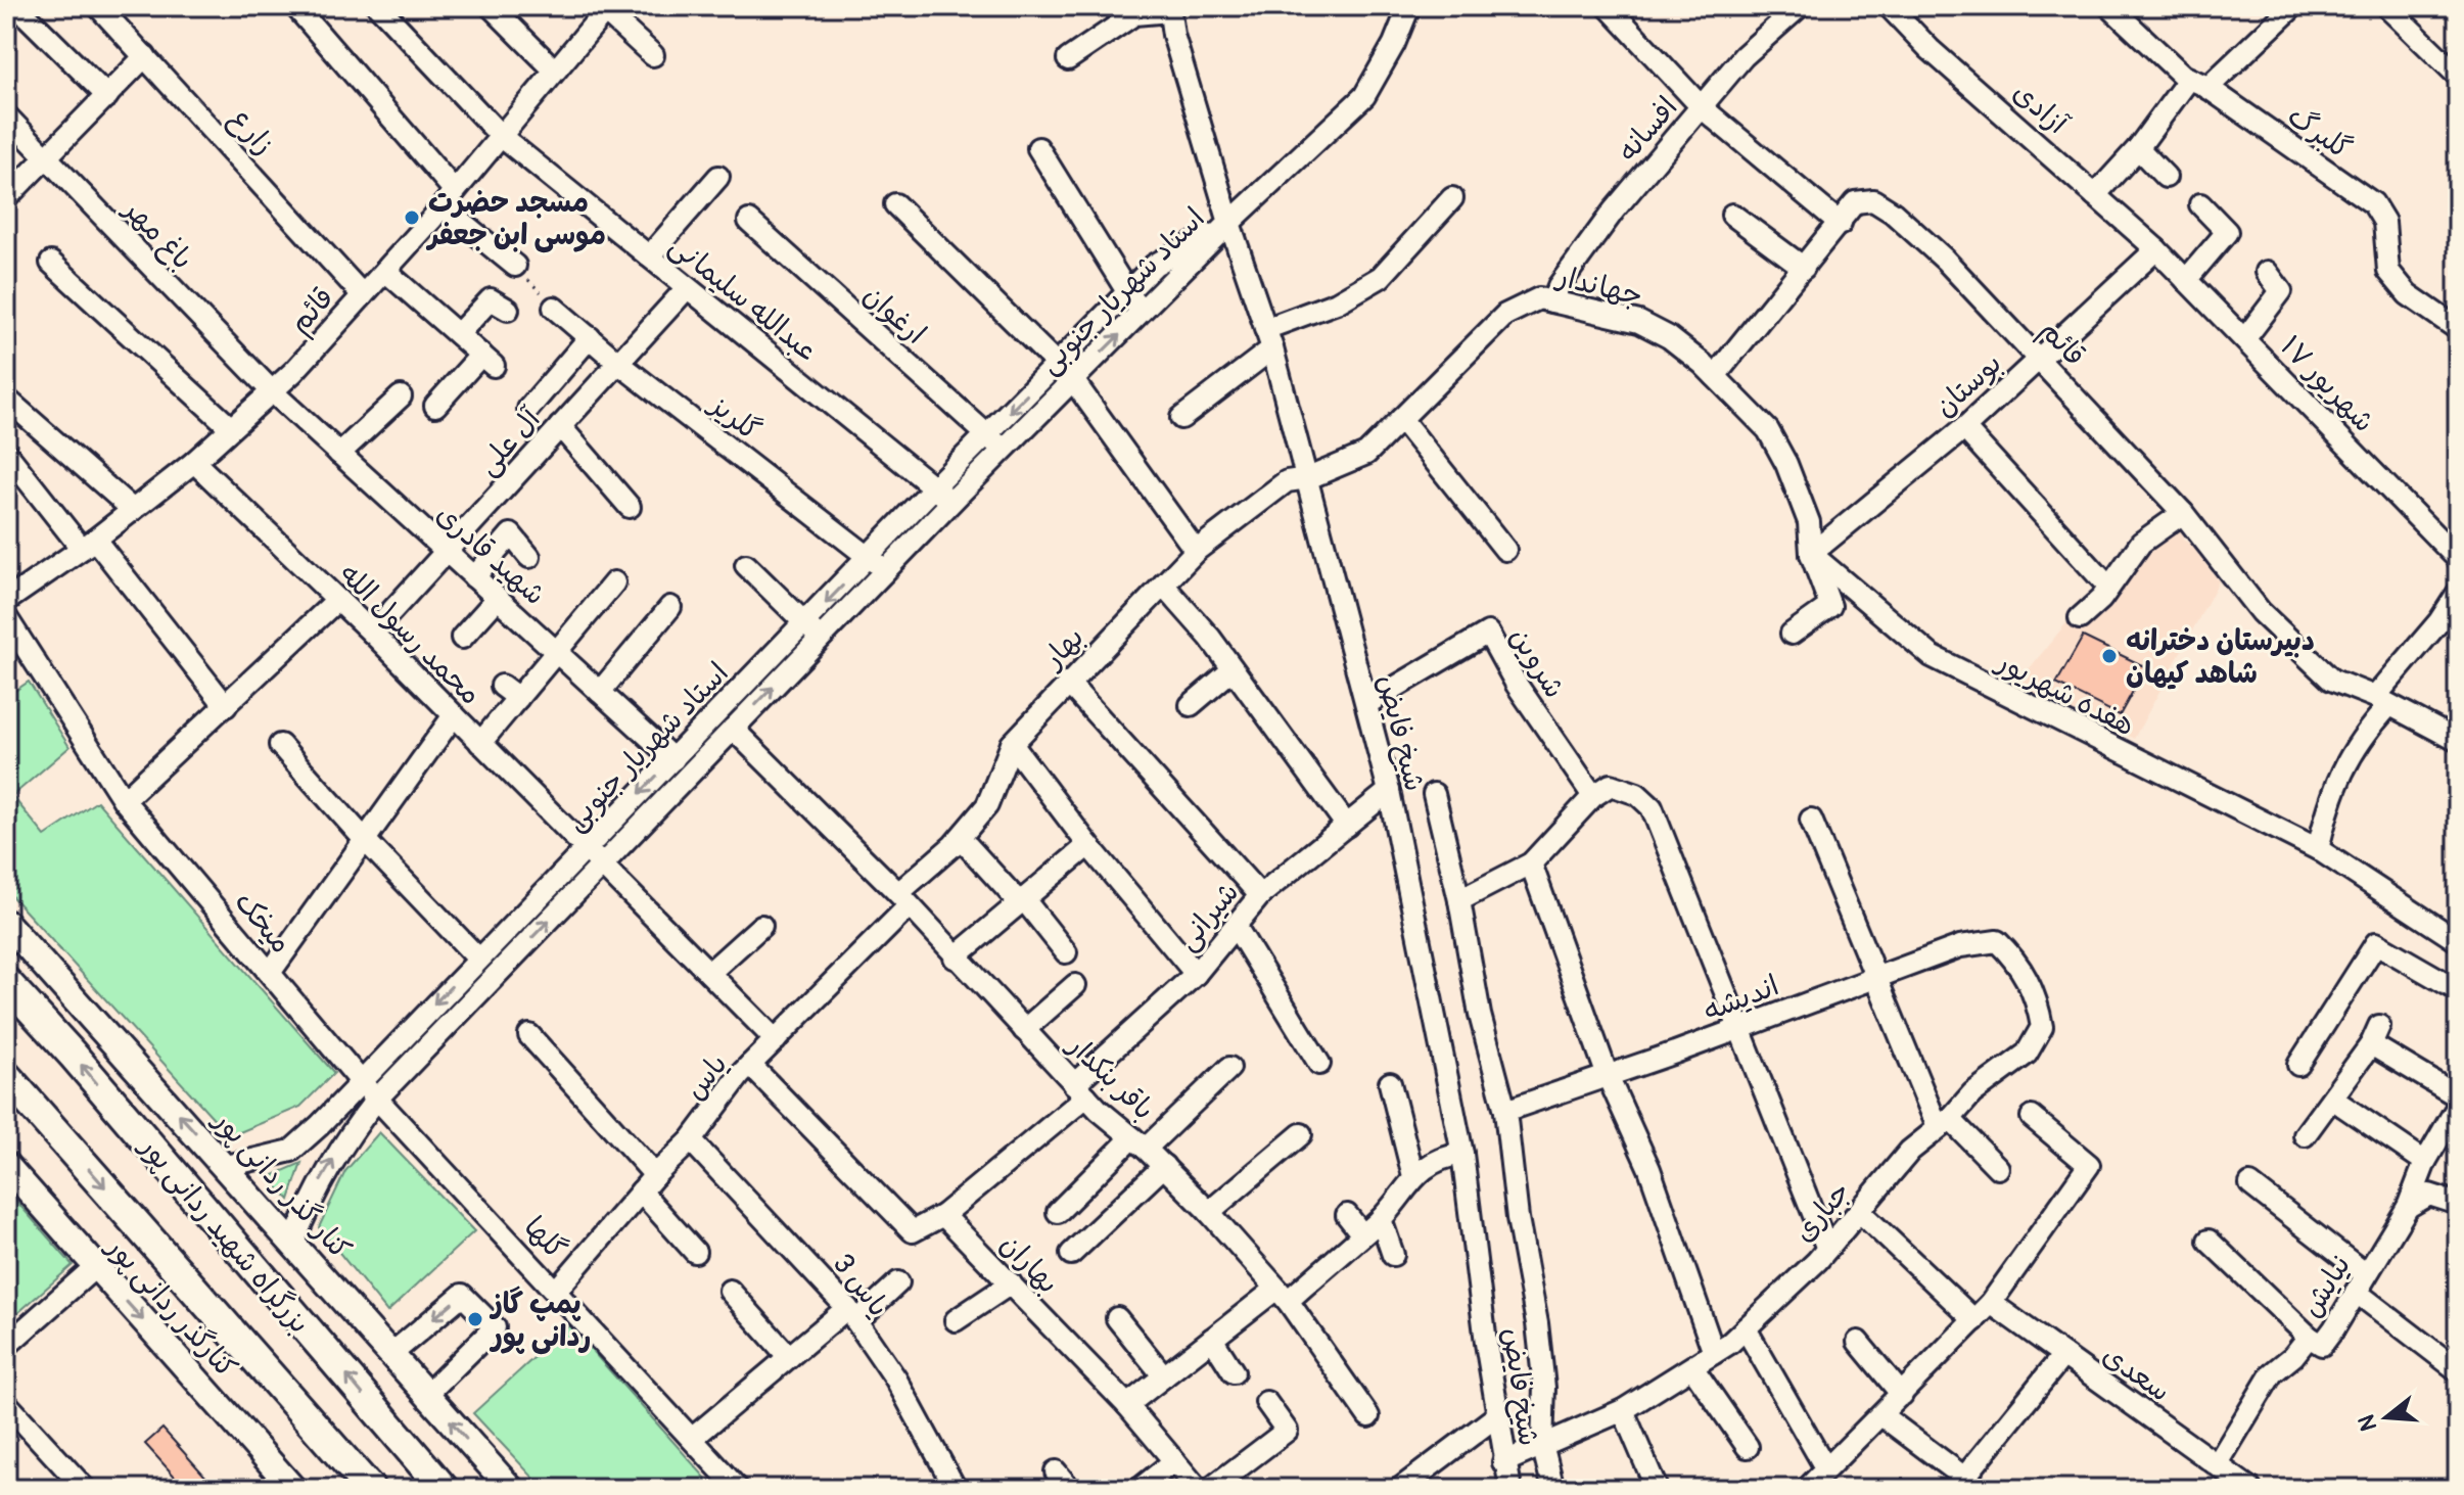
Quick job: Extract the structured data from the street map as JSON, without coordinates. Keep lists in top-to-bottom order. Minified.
{"streets":{"highway":["بزرگراه شهید ردانی پور"],"main road":["کنار گذر ردانی پور","کنارگذر ردانی پور"],"street":["آزادی","افسانه","زارع","گلبرگ","باغ مهر","جهاندار","استاد شهریار جنوبی","عبدالله سلیمانی","قائم","ارغوان","۱۷ شهریور","بوستان","گلریز","آل علی","شهید قادری","محمد رسول الله","بهار","شروین","هفده شهریور","شیخ فایض","شیرانی","میخک","اندیشه","یاس","باقر بنکدار","جباری","گلها","بهاران","یاس 3","نیایش","سعدی"]},"crossings":[["آزادی","۱۷ شهریور"],["آزادی","بوستان"],["افسانه","جهاندار"],["زارع","قائم"],["باغ مهر","قائم"],["باغ مهر","شهید قادری"],["جهاندار","قائم"],["جهاندار","بوستان"],["جهاندار","بهار"],["جهاندار","هفده شهریور"],["جهاندار","شیخ فایض"],["استاد شهریار جنوبی","عبدالله سلیمانی"],["استاد شهریار جنوبی","ارغوان"],["استاد شهریار جنوبی","گلریز"],["استاد شهریار جنوبی","شهید قادری"],["استاد شهریار جنوبی","محمد رسول الله"],["استاد شهریار جنوبی","شیخ فایض"],["استاد شهریار جنوبی","میخک"],["استاد شهریار جنوبی","باقر بنکدار"],["استاد شهریار جنوبی","کنار گذر ردانی پور"],["استاد شهریار جنوبی","گلها"],["عبدالله سلیمانی","قائم"],["عبدالله سلیمانی","آل علی"],["قائم","بوستان"],["قائم","شهید قادری"],["قائم","محمد رسول الله"],["۱۷ شهریور","بوستان"],["بوستان","هفده شهریور"],["گلریز","آل علی"],["آل علی","شهید قادری"],["آل علی","محمد رسول الله"],["محمد رسول الله","یاس"],["بهار","شیخ فایض"],["بهار","یاس"],["بهار","باقر بنکدار"],["شروین","شیخ فایض"],["شیخ فایض","شیرانی"],["شیخ فایض","اندیشه"],["شیخ فایض","جباری"],["شیرانی","باقر بنکدار"],["میخک","گلها"],["اندیشه","جباری"],["یاس","باقر بنکدار"],["یاس","گلها"],["یاس","یاس 3"],["نیایش","سعدی"]],"one_way":["کنار گذر ردانی پور","کنارگذر ردانی پور"],"places":["مسجد حضرت موسی ابن جعفر","دبیرستان دخترانه شاهد کیهان","پمپ گاز ردانی پور"],"north":"left"}
